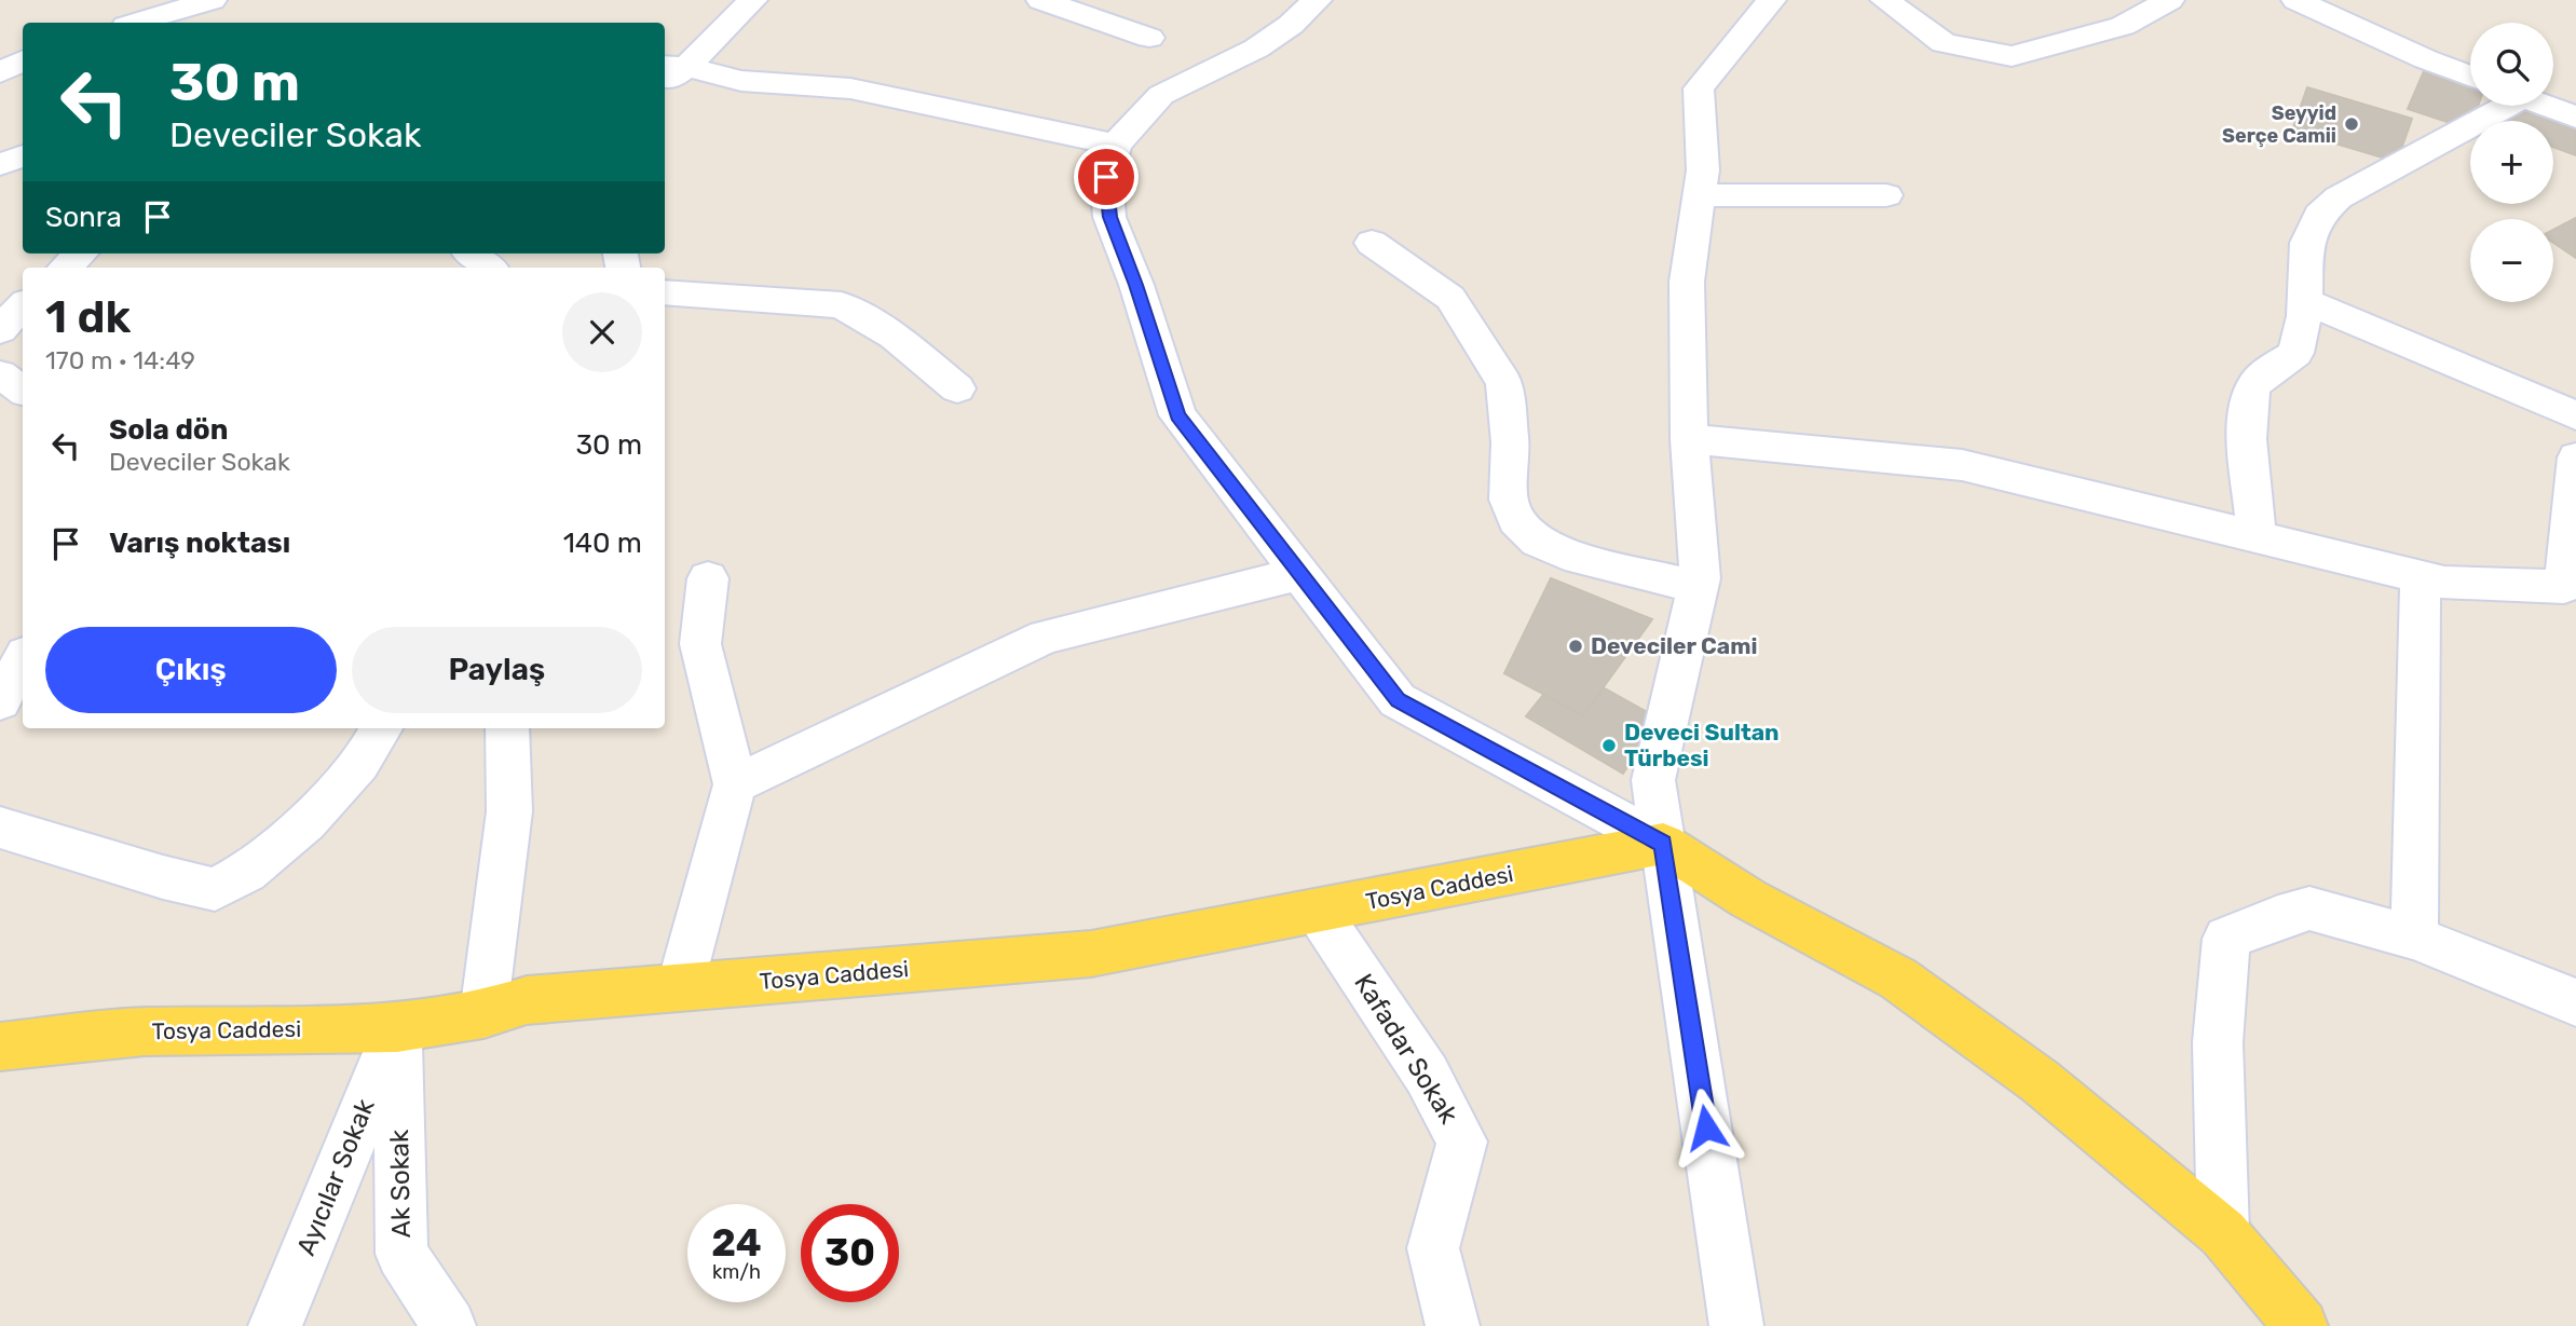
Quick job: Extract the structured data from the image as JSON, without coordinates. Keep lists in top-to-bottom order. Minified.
{"streets":{"main road":["Tosya Caddesi"],"street":["Kafadar Sokak","Ayıcılar Sokak","Ak Sokak"]},"crossings":[["Tosya Caddesi","Kafadar Sokak"],["Tosya Caddesi","Ayıcılar Sokak"],["Tosya Caddesi","Ak Sokak"],["Ayıcılar Sokak","Ak Sokak"]],"places":["Seyyid Serçe Camii","Deveciler Cami","Deveci Sultan Türbesi"],"page":{"map_buttons":["+","−"],"turn":["30 m","Deveciler Sokak"],"then":"Sonra","heading":["1 dk","170 m · 14:49"],"list":[{"name":"Sola dön","note":"Deveciler Sokak","value":"30 m"},{"name":"Varış noktası","value":"140 m"}],"buttons":["Çıkış","Paylaş"],"speed":"24 km/h","limit":"30"}}
